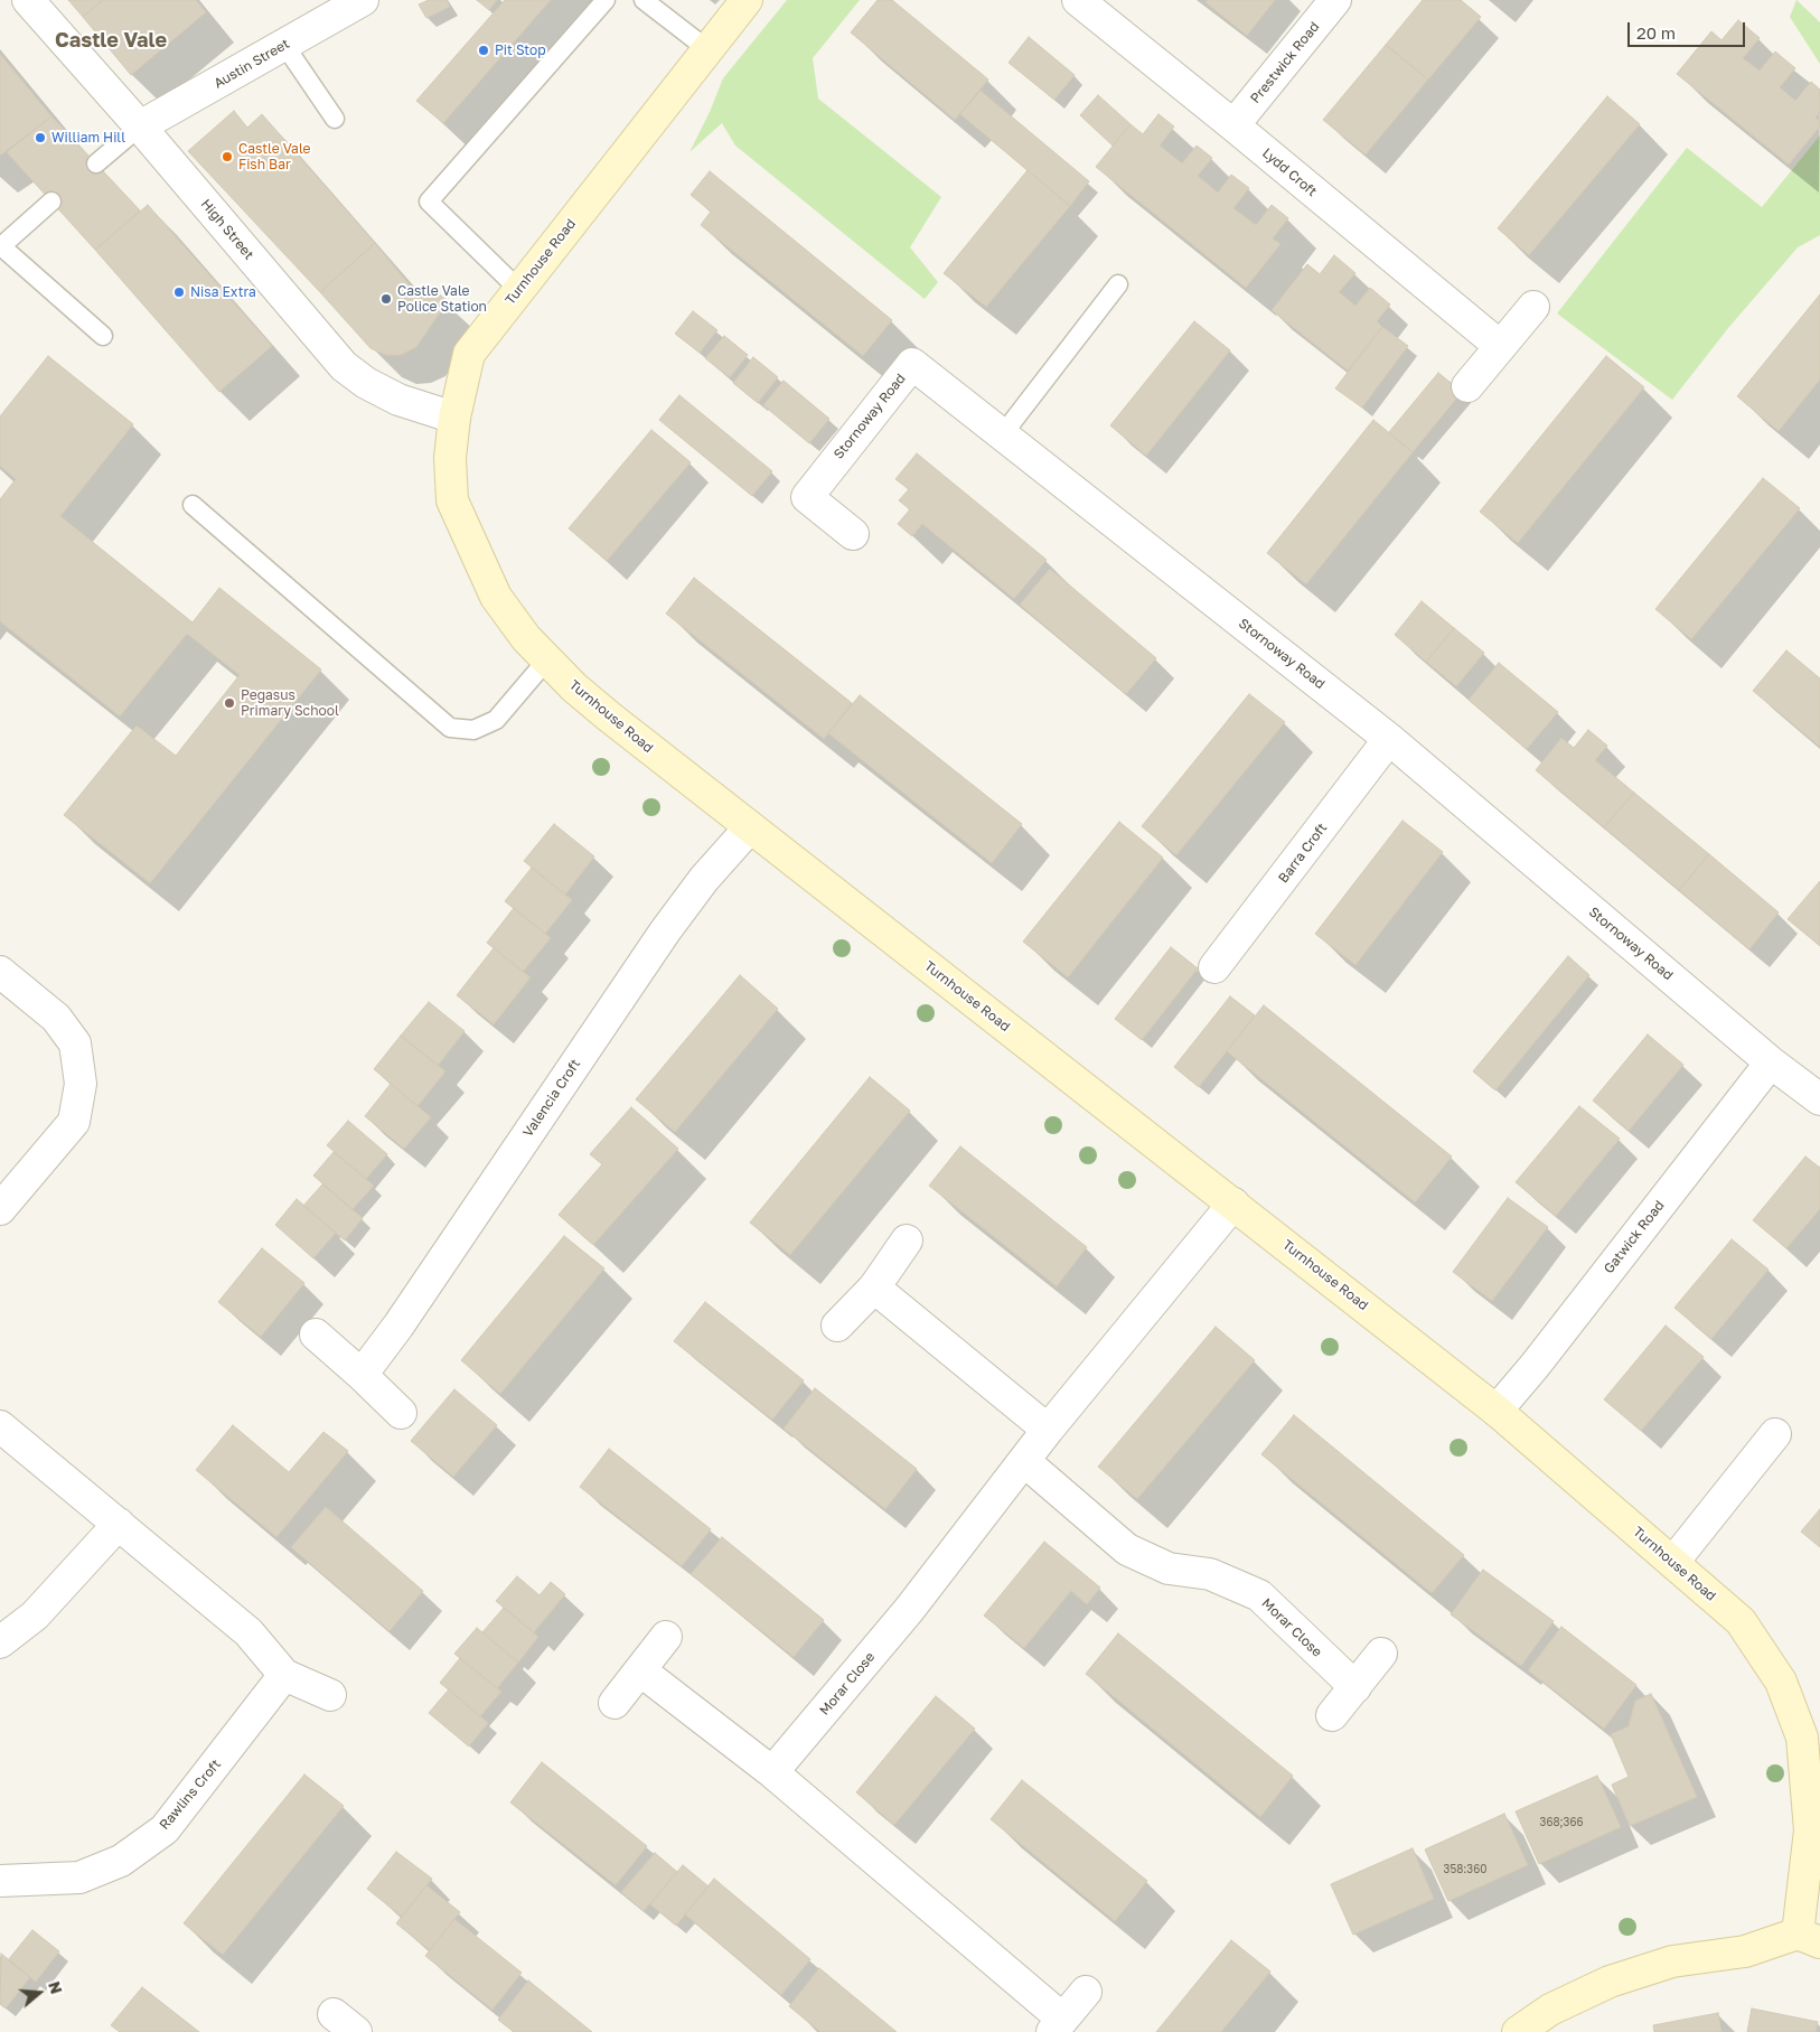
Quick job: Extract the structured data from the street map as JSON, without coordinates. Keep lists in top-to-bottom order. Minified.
{"streets":{"street":["Prestwick Road","Austin Street","Lydd Croft","High Street","Turnhouse Road","Stornoway Road","Barra Croft","Valencia Croft","Gatwick Road","Morar Close","Rawlins Croft"]},"crossings":[["Prestwick Road","Lydd Croft"],["Austin Street","High Street"],["High Street","Turnhouse Road"],["Turnhouse Road","Valencia Croft"],["Turnhouse Road","Gatwick Road"],["Turnhouse Road","Morar Close"],["Stornoway Road","Barra Croft"],["Stornoway Road","Gatwick Road"]],"districts":["Castle Vale"],"places":["Pit Stop","William Hill","Castle Vale Fish Bar","Nisa Extra","Castle Vale Police Station","Pegasus Primary School"],"house_numbers":["368;366","358:360"],"scale_bar":"20 m","north":"right"}
